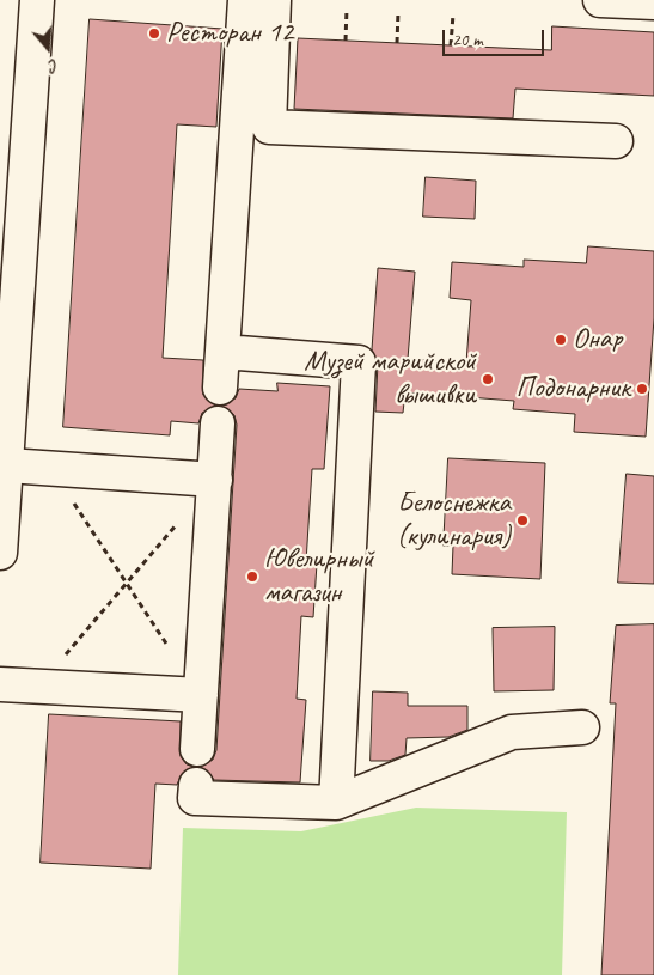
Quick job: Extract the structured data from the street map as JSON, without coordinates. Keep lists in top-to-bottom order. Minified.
{"places":["Ресторан 12","Онар","Музей марийской вышивки","Подонарник","Белоснежка (кулинария)","Ювелирный магазин"],"scale_bar":"20 m","north":"bottom"}
